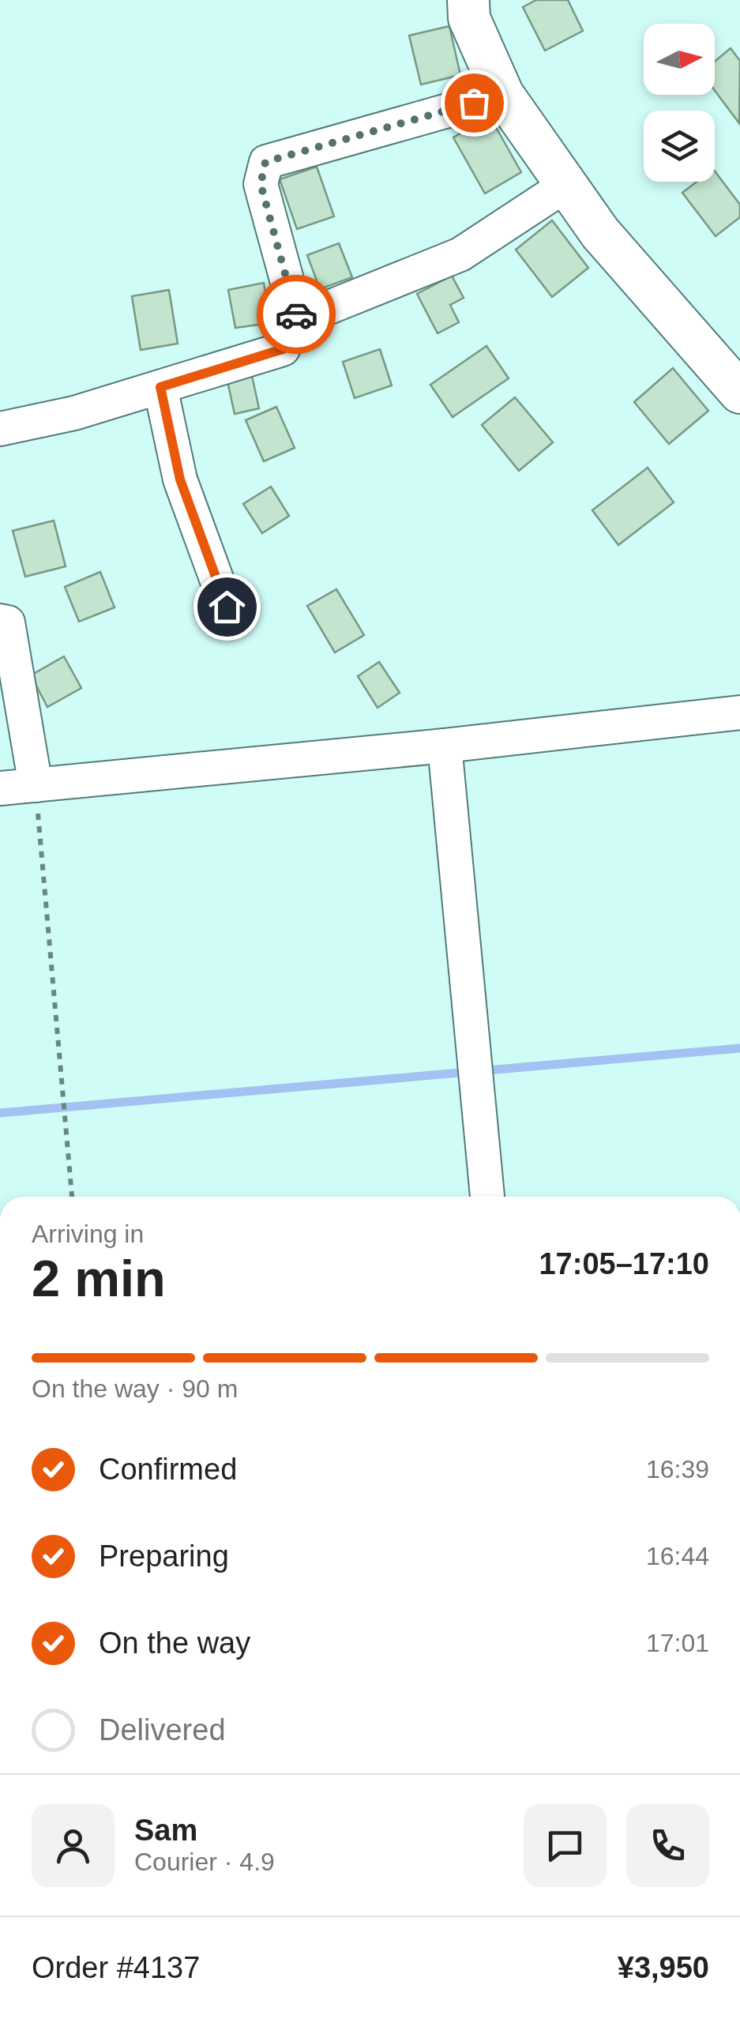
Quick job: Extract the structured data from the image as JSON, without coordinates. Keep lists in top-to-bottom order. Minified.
{"north":"right","page":{"heading":["2 min","Arriving in","17:05–17:10"],"panel":["Sam","Courier · 4.9","Order #4137","¥3,950"],"bar":"On the way · 90 m","list":[["Confirmed","16:39"],["Preparing","16:44"],["On the way","17:01"],"Delivered"]}}
